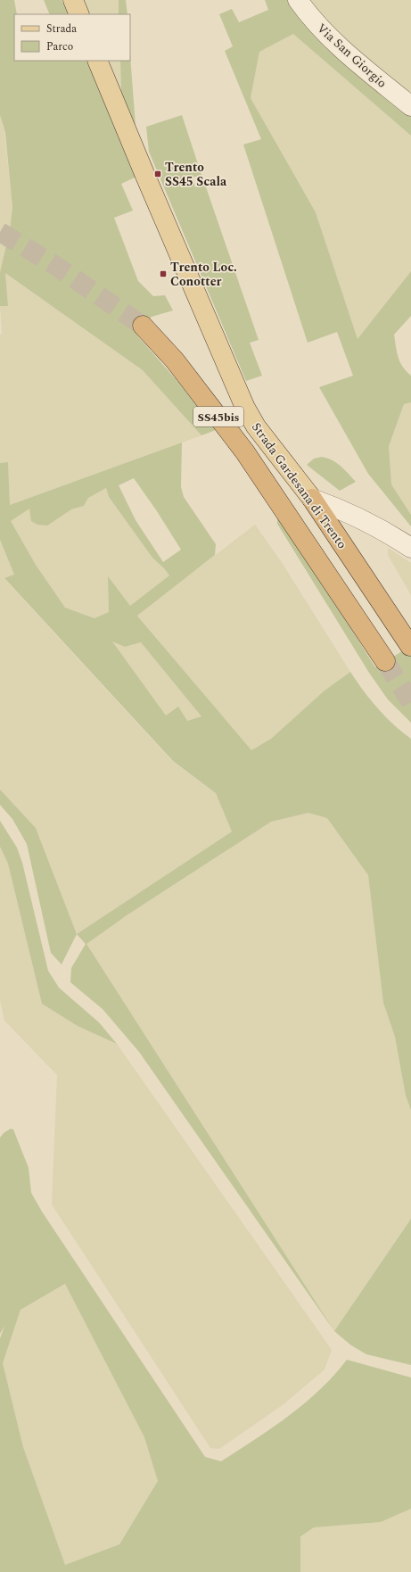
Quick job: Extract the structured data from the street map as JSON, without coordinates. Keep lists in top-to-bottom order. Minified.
{"streets":{"highway":["SS45bis","Strada Gardesana di Trento"],"street":["Via San Giorgio"]},"places":{"transit":["Trento SS45 Scala","Trento Loc. Conotter"]},"legend":["Strada","Parco"]}
